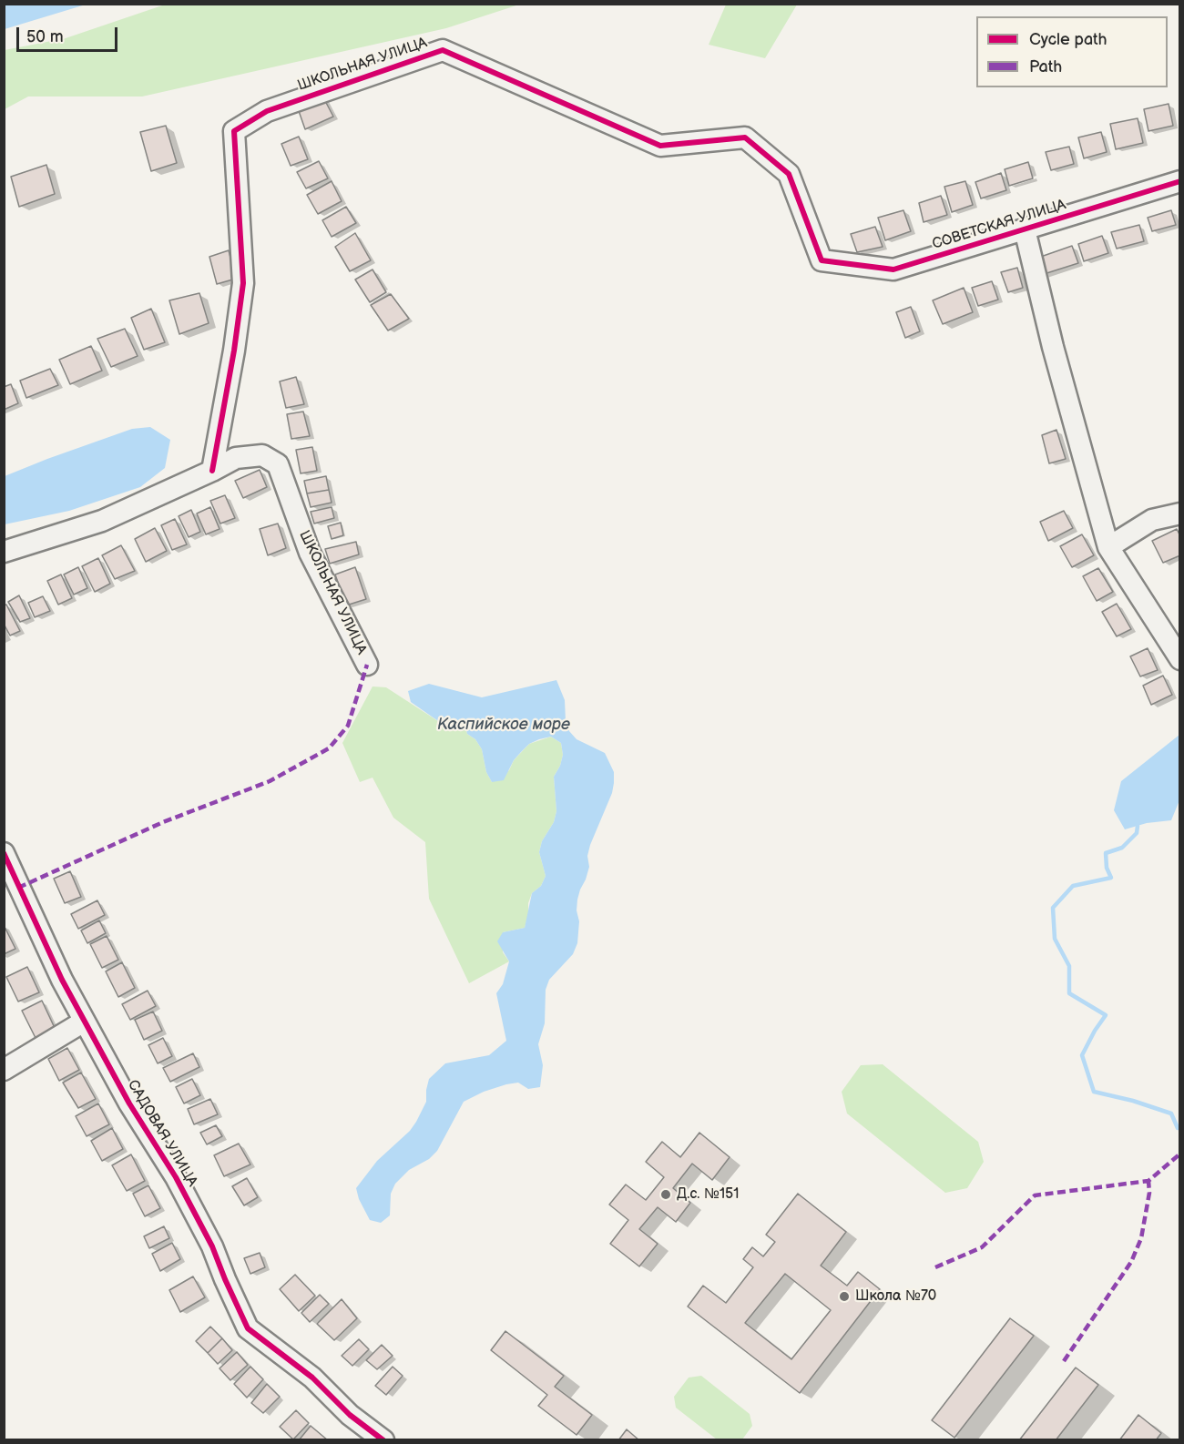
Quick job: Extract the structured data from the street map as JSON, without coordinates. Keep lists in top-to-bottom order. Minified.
{"streets":{"street":["ШКОЛЬНАЯ УЛИЦА","СОВЕТСКАЯ УЛИЦА","САДОВАЯ УЛИЦА"]},"crossings":[["ШКОЛЬНАЯ УЛИЦА","СОВЕТСКАЯ УЛИЦА"]],"water":["Каспийское море"],"places":["Д.с. №151","Школа №70"],"legend":["Cycle path","Path"],"scale_bar":"50 m"}
